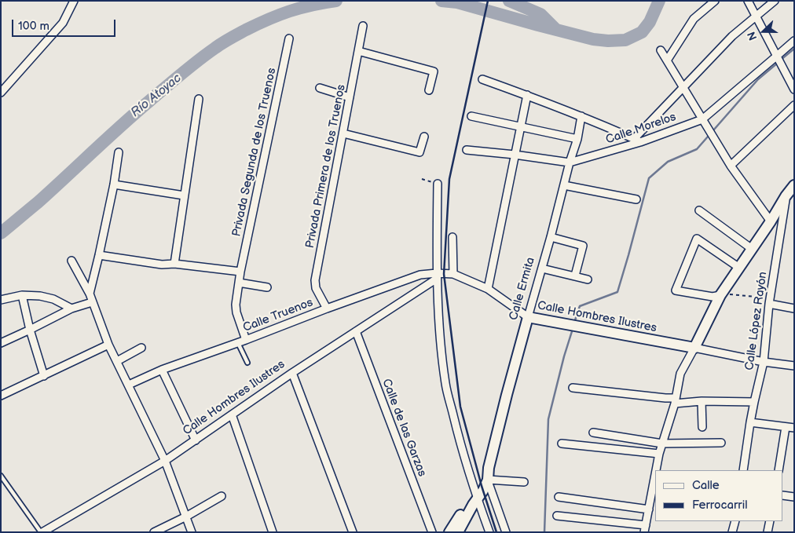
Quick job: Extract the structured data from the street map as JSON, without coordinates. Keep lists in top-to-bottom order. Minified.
{"streets":{"street":["Calle Morelos","Privada Segunda de los Truenos","Privada Primera de los Truenos","Calle Ermita","Calle Truenos","Calle Hombres Ilustres","Calle López Rayón","Calle de las Garzas"]},"crossings":[["Calle Morelos","Calle Ermita"],["Privada Segunda de los Truenos","Calle Truenos"],["Privada Primera de los Truenos","Calle Truenos"],["Calle Ermita","Calle Hombres Ilustres"],["Calle Truenos","Calle Hombres Ilustres"],["Calle Hombres Ilustres","Calle López Rayón"],["Calle Hombres Ilustres","Calle de las Garzas"]],"water":["Río Atoyac"],"legend":["Calle","Ferrocarril"],"scale_bar":"100 m","north":"left"}
